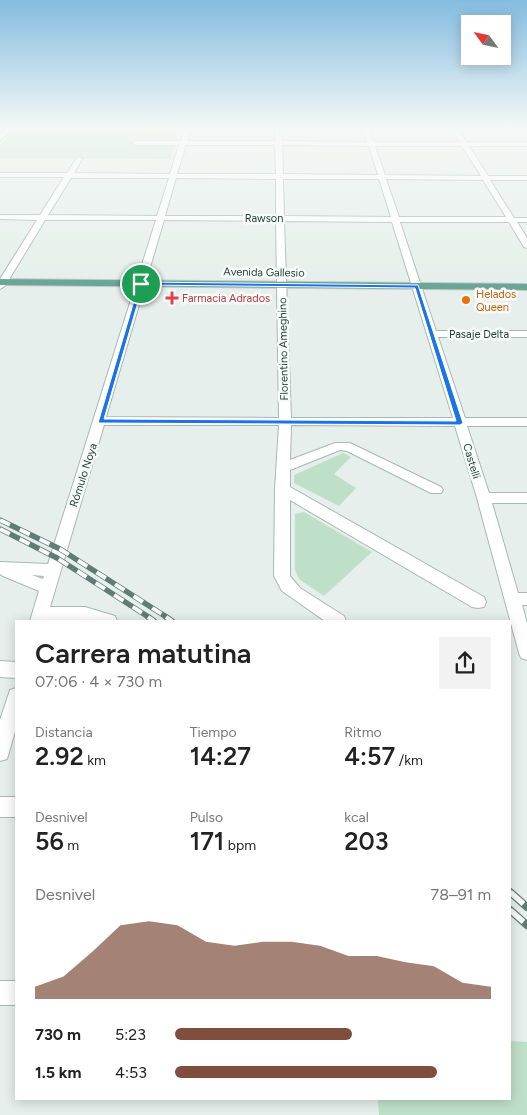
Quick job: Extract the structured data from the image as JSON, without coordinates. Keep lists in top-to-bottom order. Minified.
{"streets":{"main road":["Avenida Gallesio"],"street":["Rawson","Pasaje Delta","Florentino Ameghino","Castelli","Rómulo Noya"]},"crossings":[["Rawson","Florentino Ameghino"],["Rawson","Castelli"],["Rawson","Rómulo Noya"],["Avenida Gallesio","Florentino Ameghino"],["Avenida Gallesio","Castelli"],["Avenida Gallesio","Rómulo Noya"],["Pasaje Delta","Castelli"]],"places":{"health":["Farmacia Adrados"],"other":["Helados Queen"]},"north":"top left","page":{"heading":["Carrera matutina","07:06 · 4 × 730 m"],"stats":[["Distancia","2.92 km"],["Tiempo","14:27"],["Ritmo","4:57 /km"],["Desnivel","56 m"],["Pulso","171 bpm"],["kcal","203"]],"chart":["Desnivel","78–91 m"],"list":[{"name":"730 m","note":"5:23"},{"name":"1.5 km","note":"4:53"}]}}
